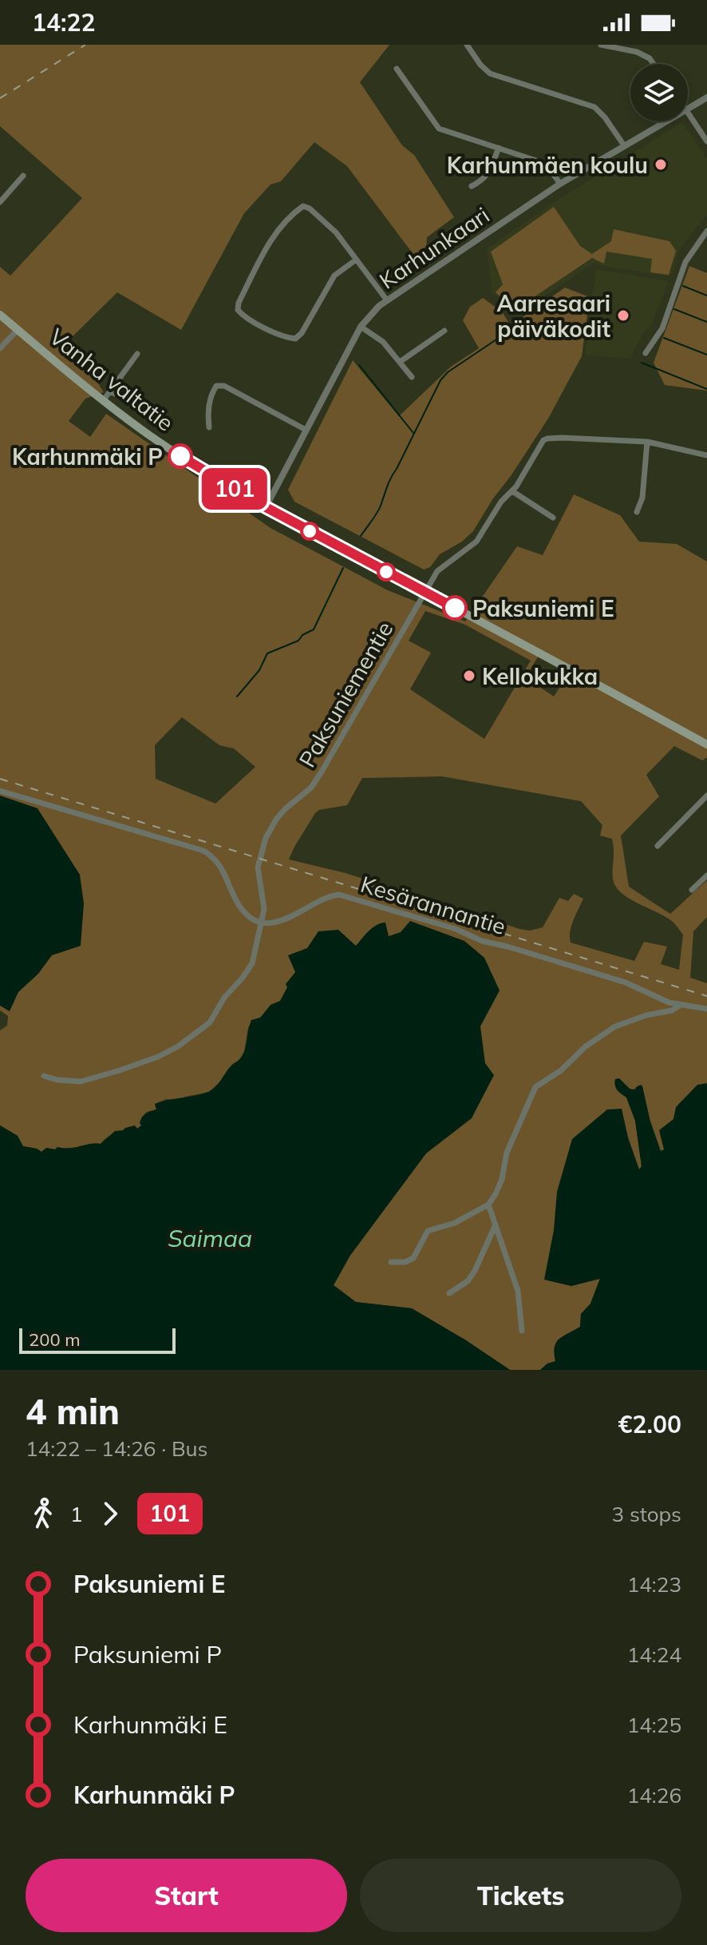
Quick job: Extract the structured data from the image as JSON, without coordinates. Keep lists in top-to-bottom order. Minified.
{"streets":{"main road":["Vanha valtatie"],"street":["Karhunkaari","Paksuniementie","Kesärannantie"]},"crossings":[["Karhunkaari","Vanha valtatie"],["Vanha valtatie","Paksuniementie"],["Paksuniementie","Kesärannantie"]],"water":["Saimaa"],"places":["Karhunmäen koulu","Aarresaari päiväkodit","Karhunmäki P","Paksuniemi E","Kellokukka"],"lines":["bus line 101"],"scale_bar":"200 m","page":{"status":"14:22","on_map":"101","scale":"200 m","heading":["4 min","14:22 – 14:26 · Bus","€2.00"],"legs":["1","101","3 stops"],"list":[{"name":"Paksuniemi E","value":"14:23"},{"name":"Paksuniemi P","value":"14:24"},{"name":"Karhunmäki E","value":"14:25"},{"name":"Karhunmäki P","value":"14:26"}],"buttons":["Start","Tickets"]}}
